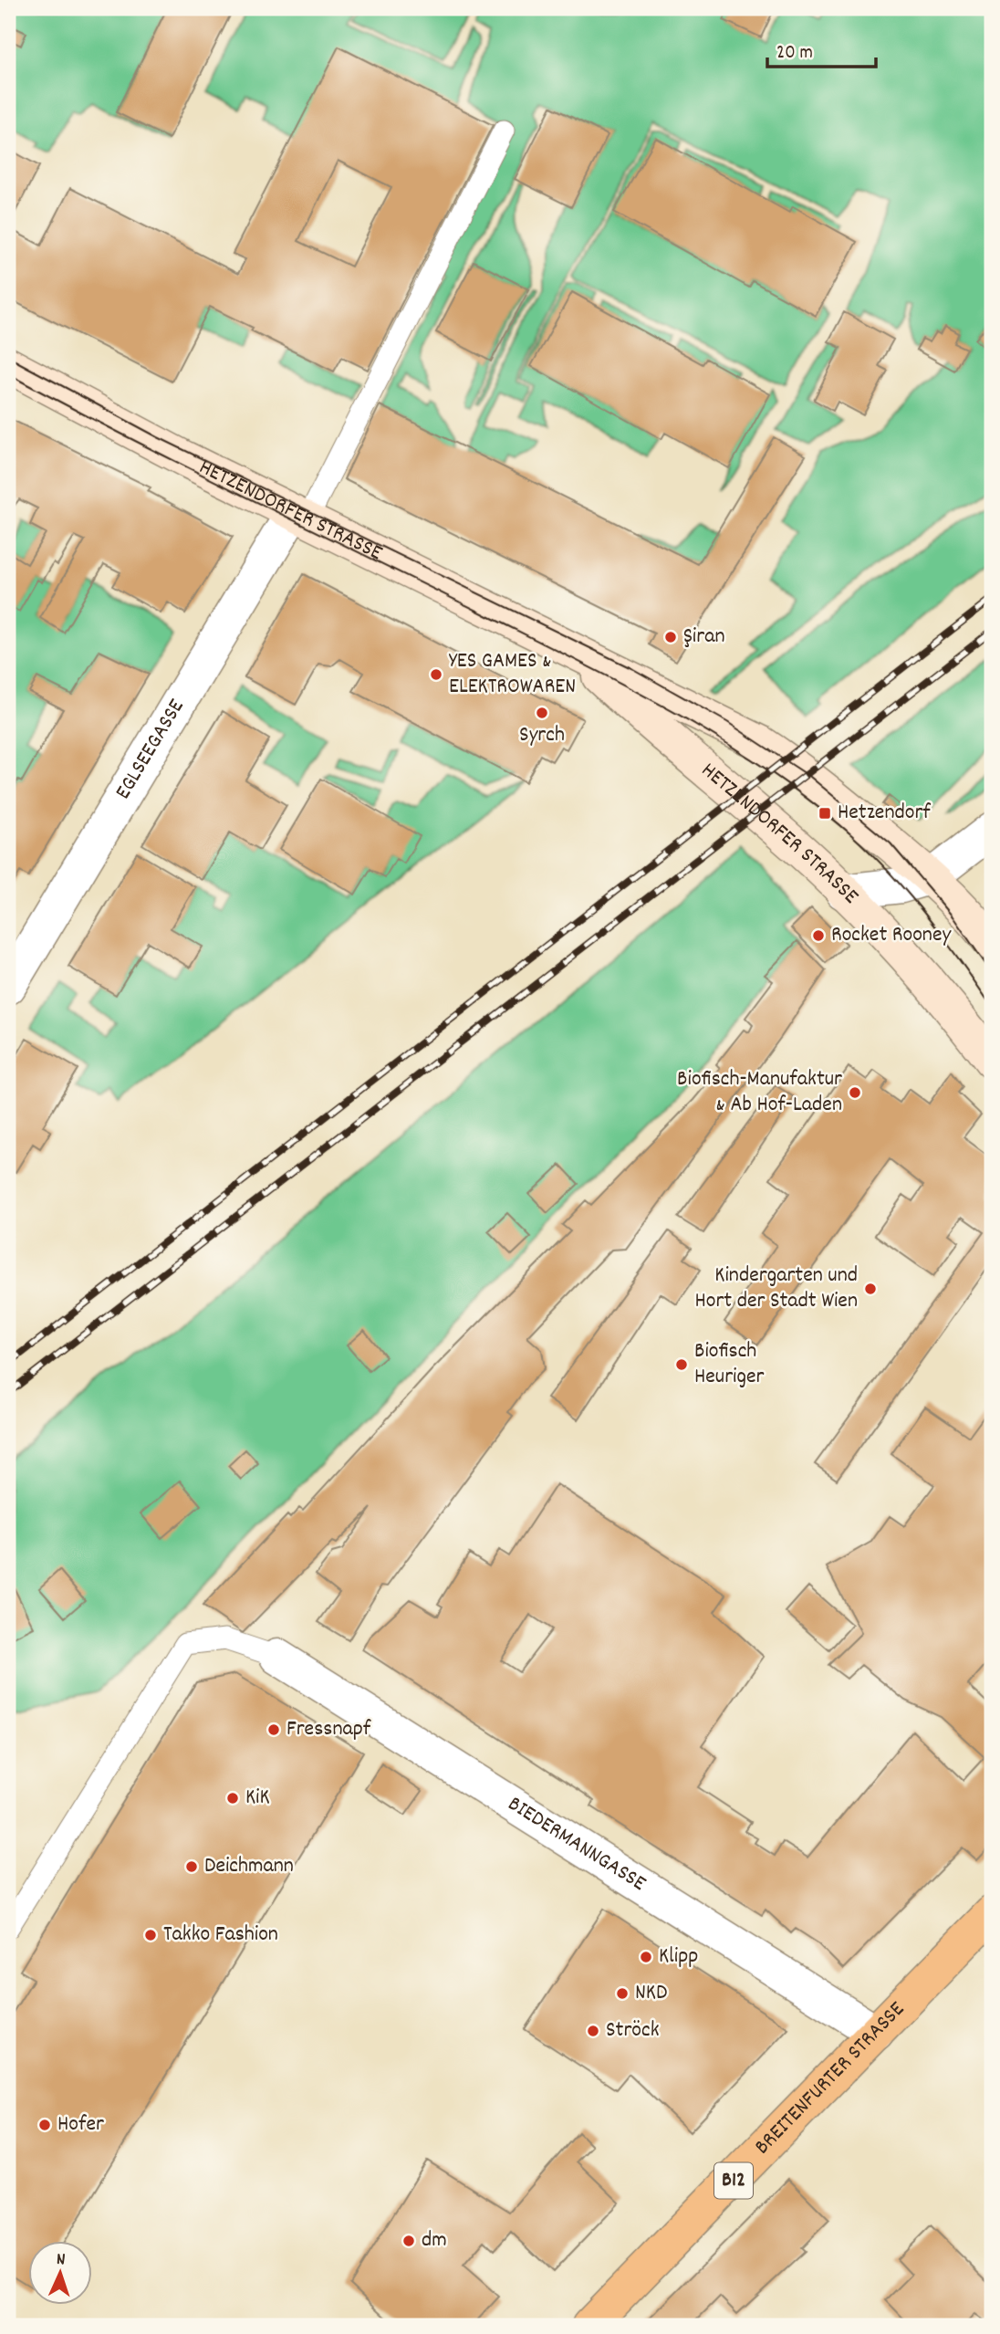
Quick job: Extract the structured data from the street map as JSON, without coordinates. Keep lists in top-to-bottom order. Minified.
{"streets":{"main road":["HETZENDORFER STRASSE","BREITENFURTER STRASSE","B12"],"street":["EGLSEEGASSE","BIEDERMANNGASSE"]},"crossings":[["HETZENDORFER STRASSE","EGLSEEGASSE"],["BIEDERMANNGASSE","BREITENFURTER STRASSE"]],"places":{"other":["Şiran","YES GAMES & ELEKTROWAREN","Syrch","Rocket Rooney","Biofisch-Manufaktur & Ab Hof-Laden","Kindergarten und Hort der Stadt Wien","Biofisch Heuriger","Fressnapf","KiK","Deichmann","Takko Fashion","Klipp","NKD","Ströck","Hofer","dm"],"transit":["Hetzendorf"]},"scale_bar":"20 m","north":"top"}
